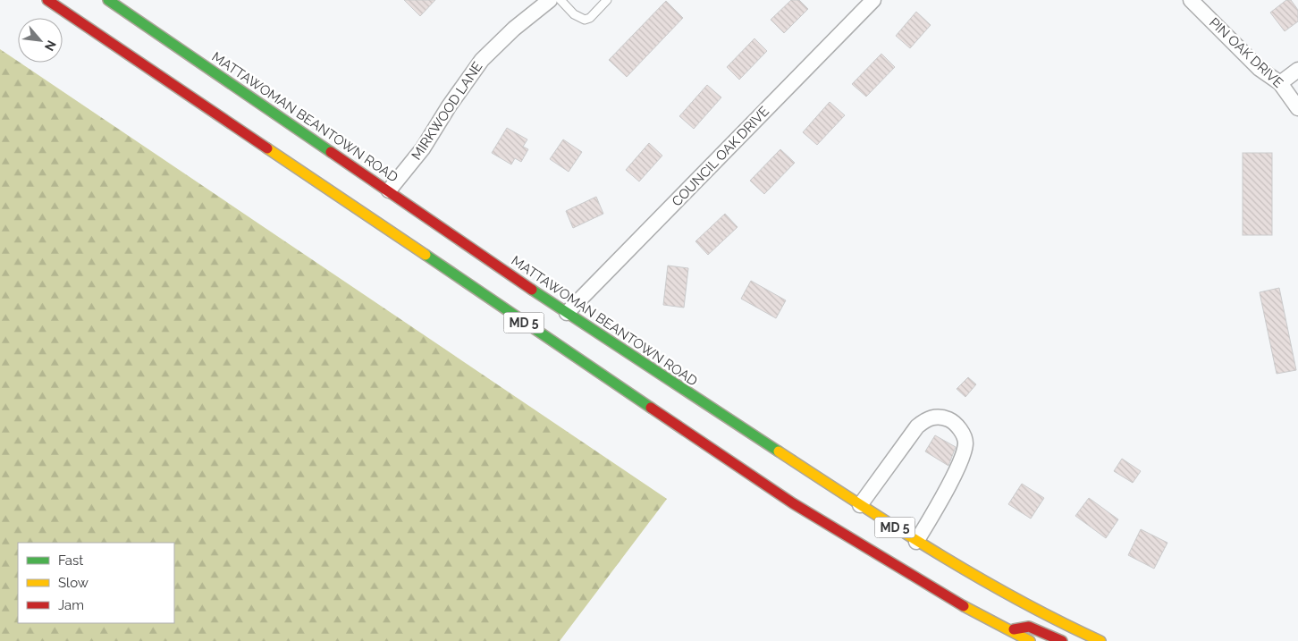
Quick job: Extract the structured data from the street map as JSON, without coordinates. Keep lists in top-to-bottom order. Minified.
{"streets":{"highway":["MATTAWOMAN BEANTOWN ROAD","MD 5"],"street":["PIN OAK DRIVE","MIRKWOOD LANE","COUNCIL OAK DRIVE"]},"crossings":[["MIRKWOOD LANE","MATTAWOMAN BEANTOWN ROAD"],["MATTAWOMAN BEANTOWN ROAD","COUNCIL OAK DRIVE"]],"legend":["Fast","Slow","Jam"],"north":"bottom right"}
